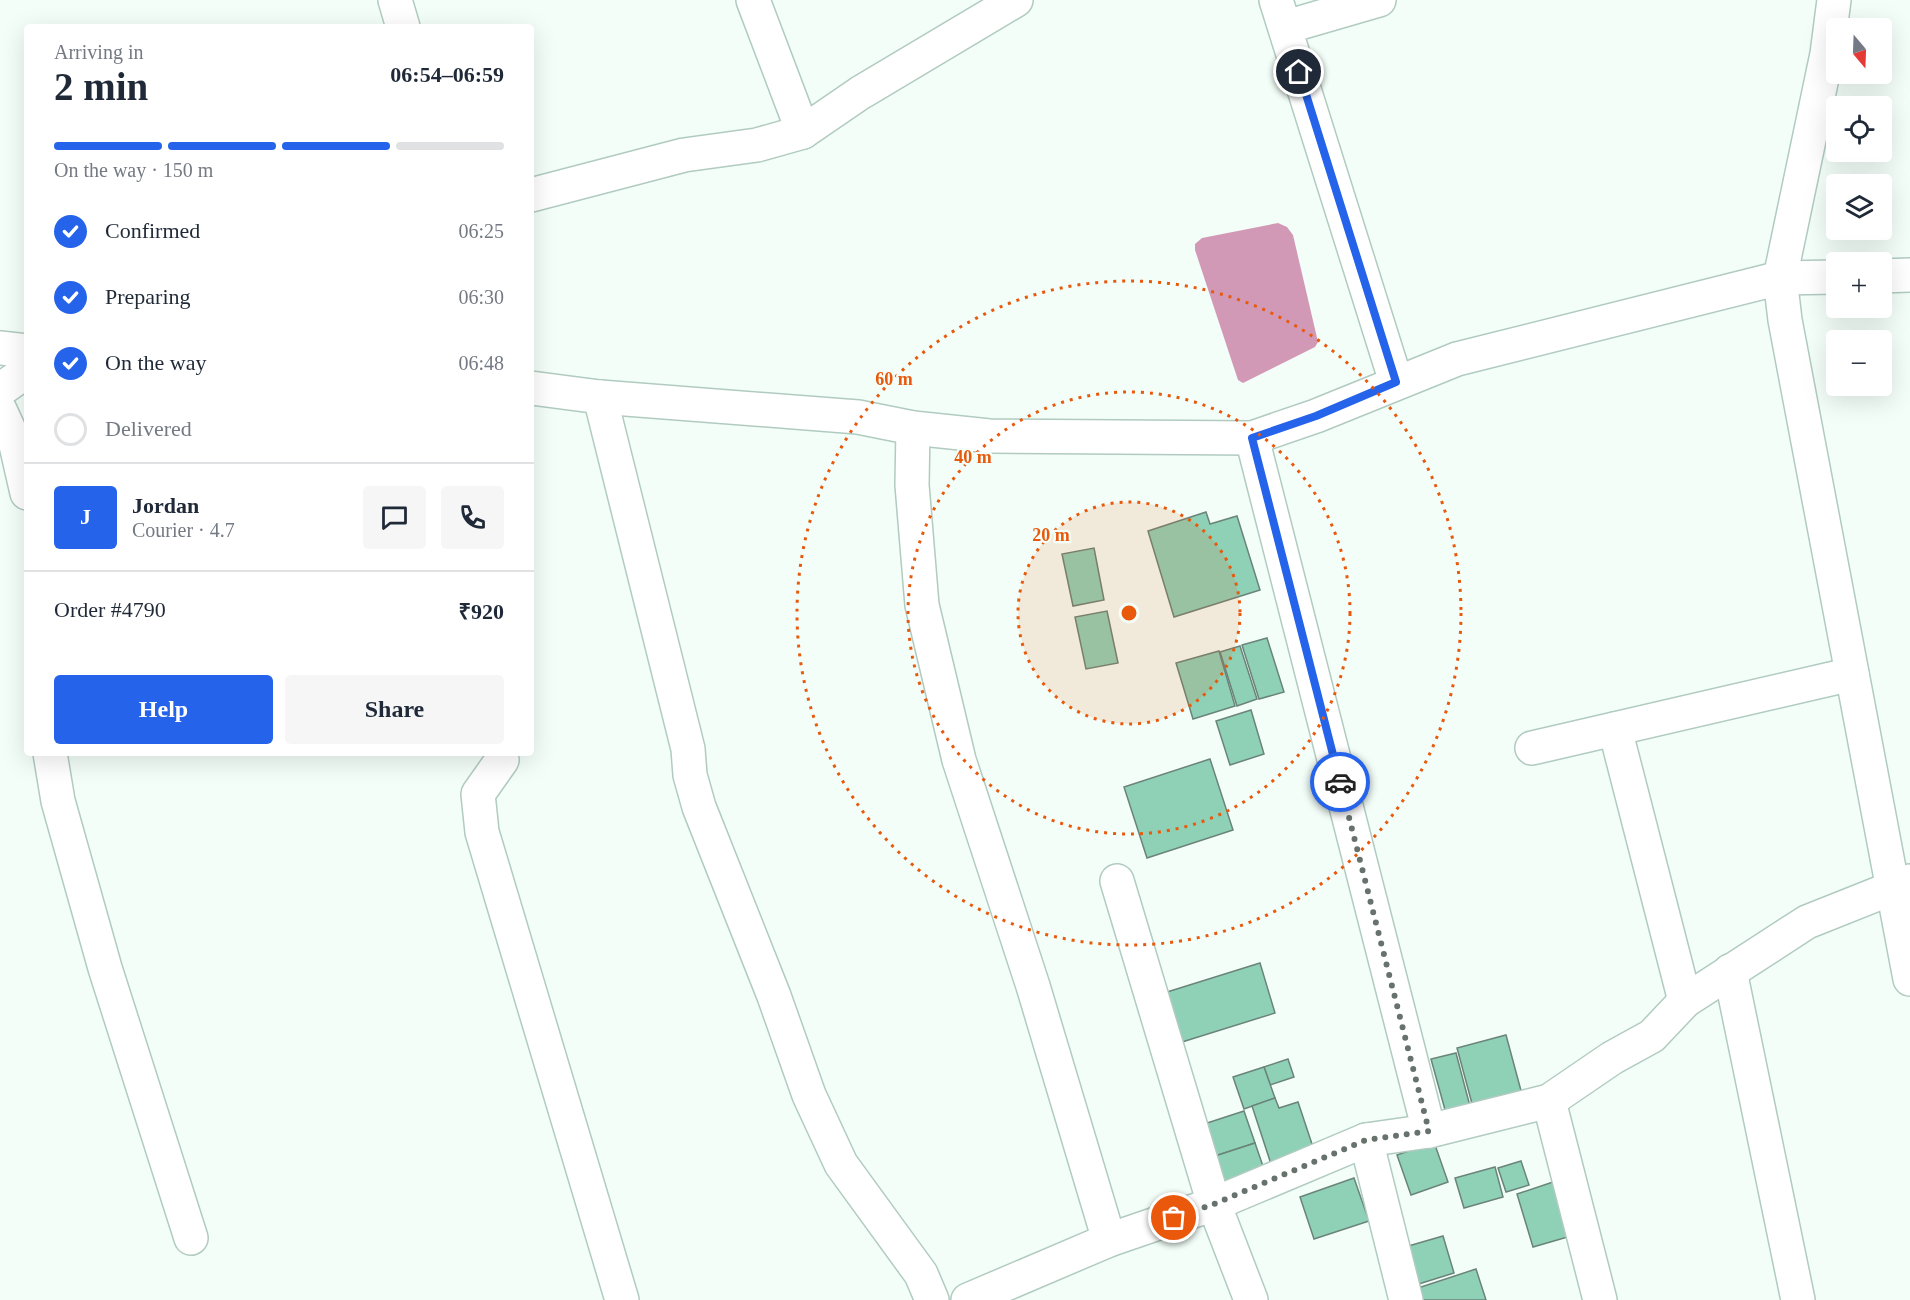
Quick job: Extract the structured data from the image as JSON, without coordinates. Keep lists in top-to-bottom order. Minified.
{"north":"bottom","page":{"map_buttons":["+","−"],"heading":["2 min","Arriving in","06:54–06:59"],"panel":["Jordan","Courier · 4.7","Order #4790","₹920"],"bar":"On the way · 150 m","list":[["Confirmed","06:25"],["Preparing","06:30"],["On the way","06:48"],"Delivered"],"round":"J","buttons":["Help","Share"]},"rings":["60 m","40 m","20 m"]}
